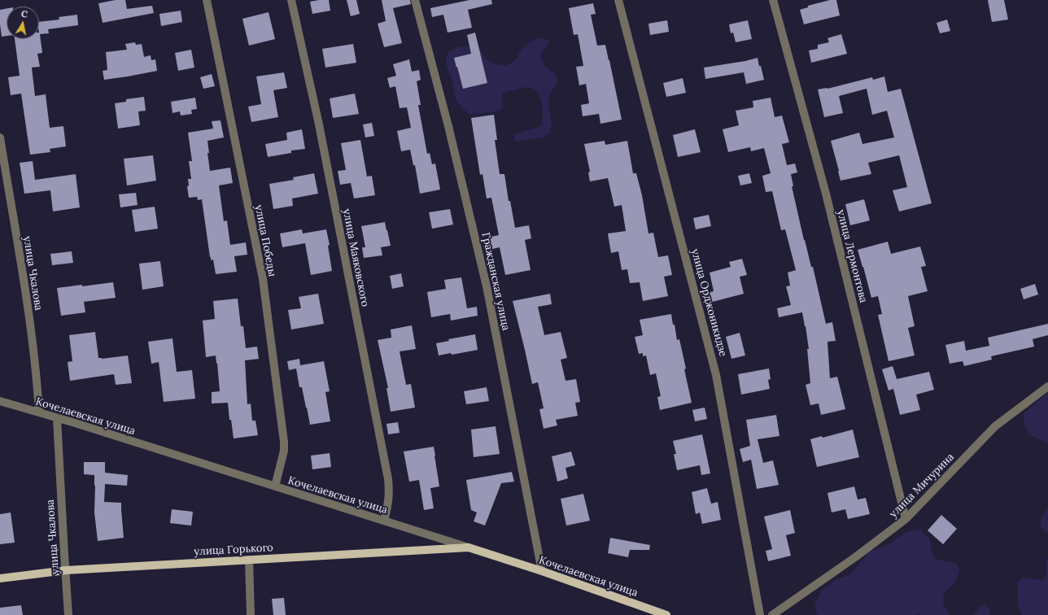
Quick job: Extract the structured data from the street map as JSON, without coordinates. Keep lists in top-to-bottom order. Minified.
{"streets":{"main road":["Кочелаевская улица","улица Горького"],"street":["улица Победы","улица Лермонтова","улица Маяковского","улица Чкалова","Гражданская улица","улица Орджоникидзе","улица Мичурина"]},"crossings":[["улица Победы","Кочелаевская улица"],["улица Лермонтова","улица Мичурина"],["улица Маяковского","Кочелаевская улица"],["улица Чкалова","Кочелаевская улица"],["улица Чкалова","улица Горького"],["Гражданская улица","Кочелаевская улица"],["Кочелаевская улица","улица Горького"]],"north":"top"}
